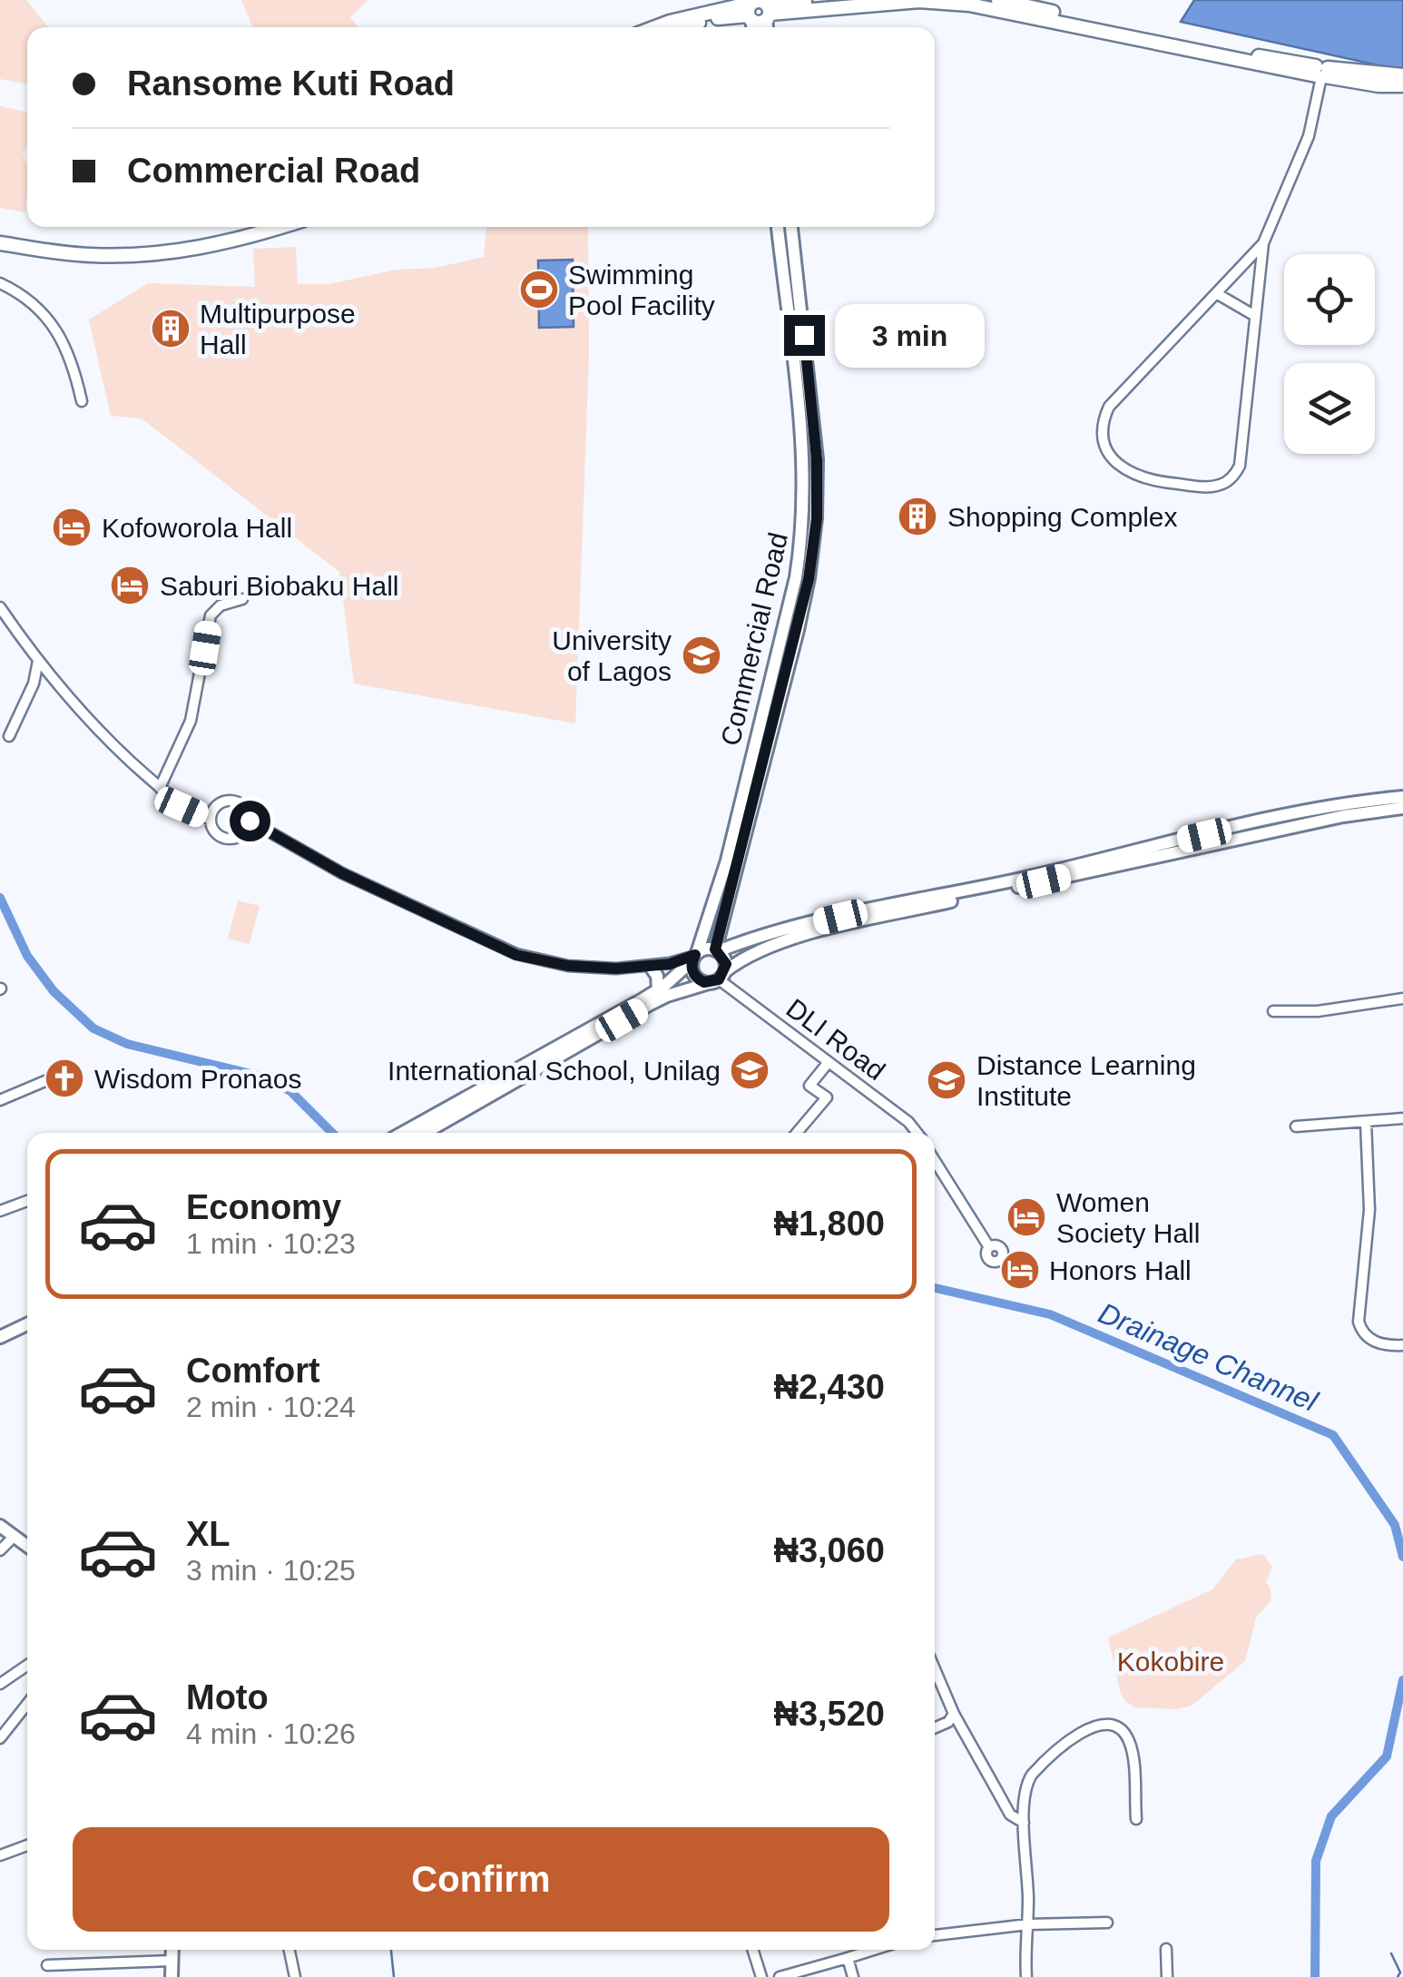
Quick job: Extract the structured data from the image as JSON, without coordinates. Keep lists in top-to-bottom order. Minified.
{"streets":{"street":["Commercial Road","DLI Road"]},"crossings":[["Commercial Road","DLI Road"]],"water":["Drainage Channel"],"parks":["Kokobire"],"places":{"sports":["Swimming Pool Facility"],"building":["Multipurpose Hall","Shopping Complex"],"hotel":["Kofoworola Hall","Saburi Biobaku Hall","Women Society Hall","Honors Hall"],"school or university":["University of Lagos","International School, Unilag","Distance Learning Institute"],"church":["Wisdom Pronaos"]},"page":{"banner":["Ransome Kuti Road","Commercial Road"],"bubble":"3 min","list":[{"name":"Economy","note":"1 min · 10:23","value":"₦1,800"},{"name":"Comfort","note":"2 min · 10:24","value":"₦2,430"},{"name":"XL","note":"3 min · 10:25","value":"₦3,060"},{"name":"Moto","note":"4 min · 10:26","value":"₦3,520"}],"buttons":"Confirm"}}
